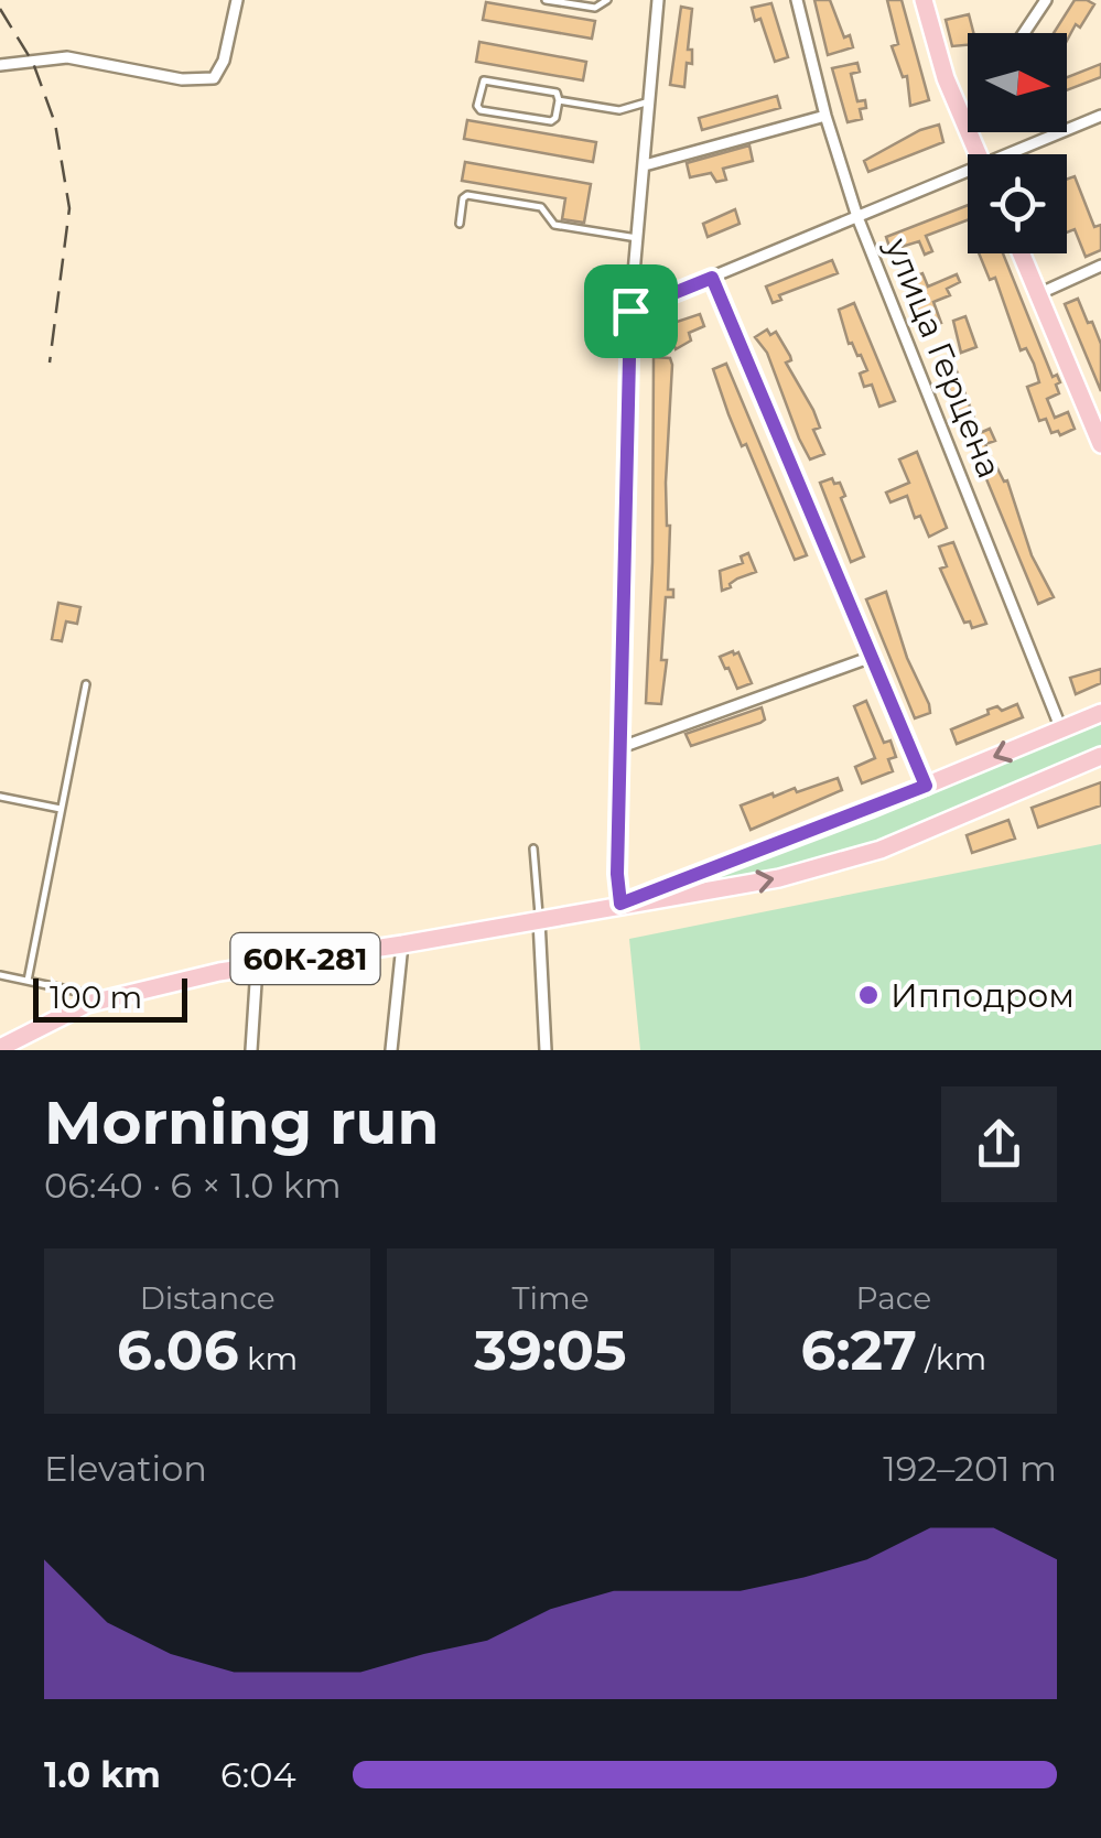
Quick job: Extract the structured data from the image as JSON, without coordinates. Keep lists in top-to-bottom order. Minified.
{"streets":{"main road":["60К-281"],"street":["улица Герцена"]},"places":["Ипподром"],"scale_bar":"100 m","north":"right","page":{"scale":"100 m","heading":["Morning run","06:40 · 6 × 1.0 km"],"stats":[["Distance","6.06 km"],["Time","39:05"],["Pace","6:27 /km"]],"chart":["Elevation","192–201 m"],"list":[{"name":"1.0 km","note":"6:04"}]}}
